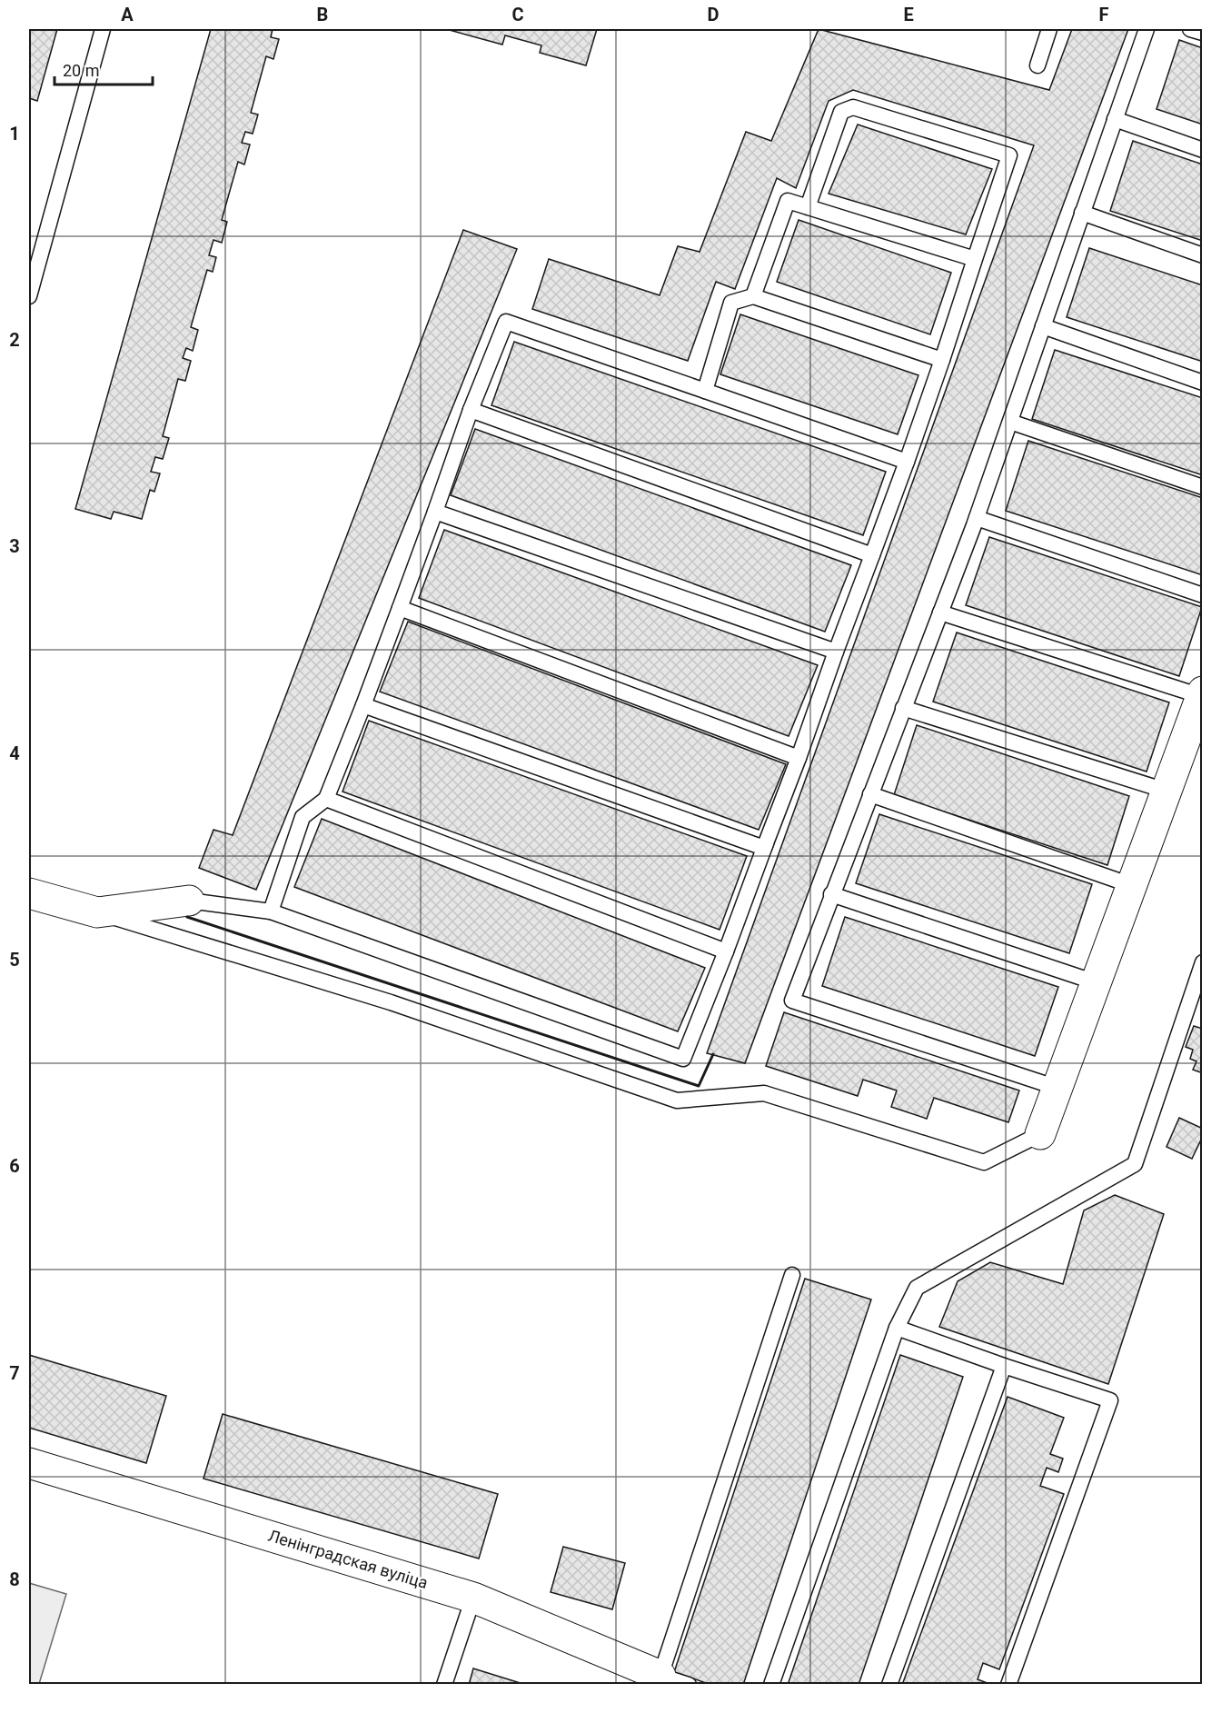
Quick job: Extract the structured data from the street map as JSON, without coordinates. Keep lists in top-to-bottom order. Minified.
{"streets":{"street":["Ленінградская вуліца"]},"scale_bar":"20 m","grid":{"columns":["A","B","C","D","E","F"],"rows":["1","2","3","4","5","6","7","8"]}}
